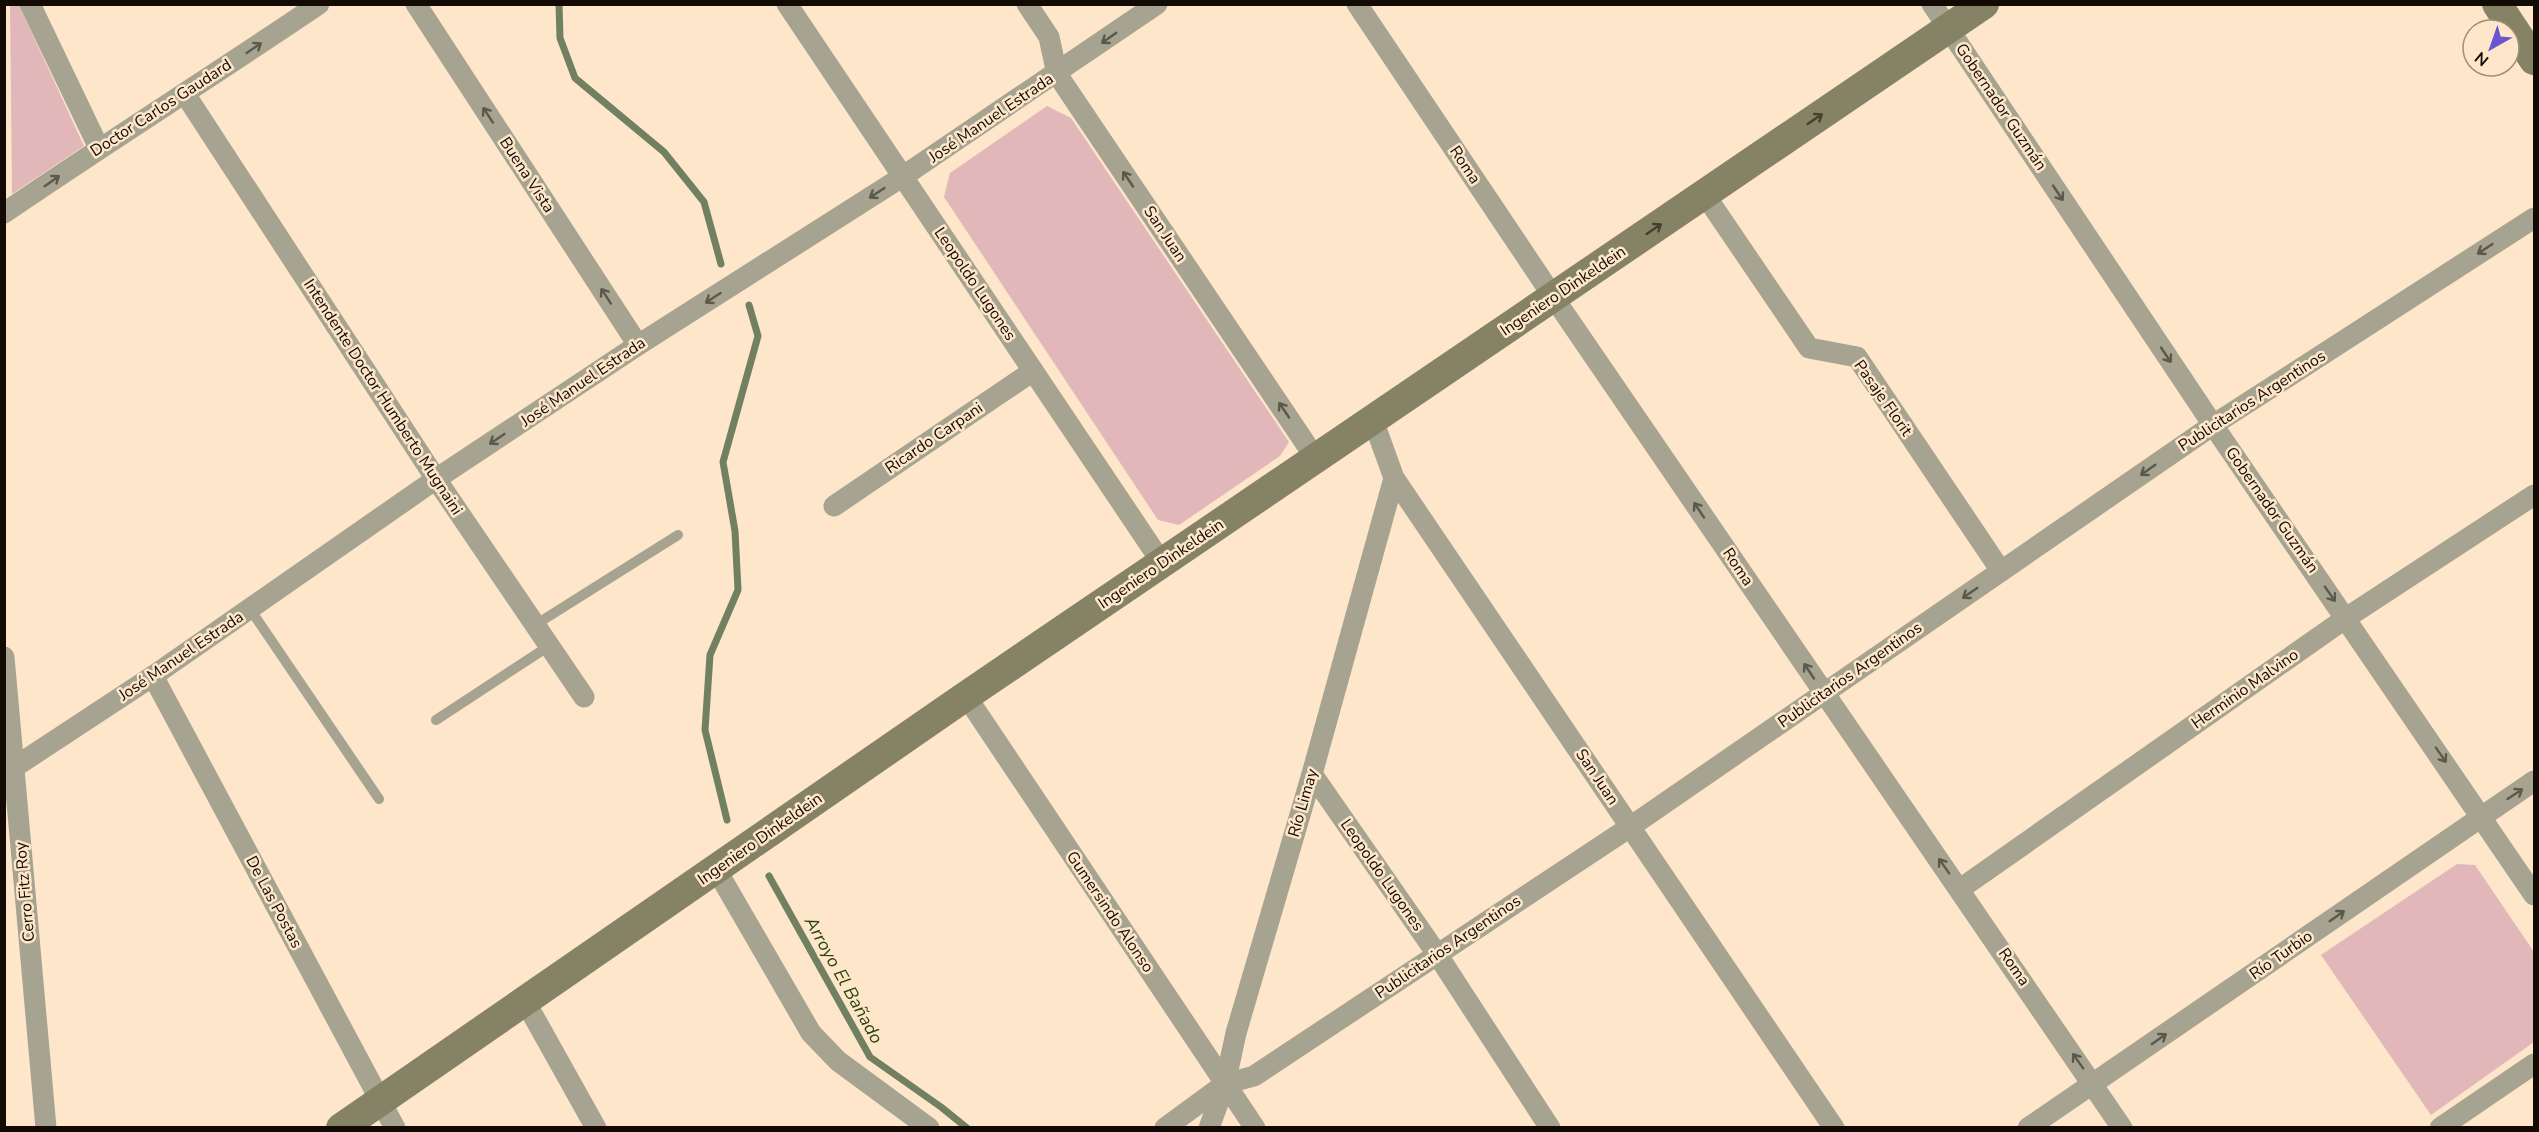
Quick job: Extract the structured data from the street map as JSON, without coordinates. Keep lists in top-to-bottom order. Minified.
{"streets":{"main road":["Ingeniero Dinkeldein"],"street":["Gobernador Guzmán","Doctor Carlos Gaudard","José Manuel Estrada","Roma","Buena Vista","San Juan","Leopoldo Lugones","Intendente Doctor Humberto Mugnaini","Pasaje Florit","Publicitarios Argentinos","Ricardo Carpani","Herminio Malvino","Río Limay","Cerro Fitz Roy","De Las Postas","Gumersindo Alonso","Río Turbio"]},"crossings":[["Gobernador Guzmán","Ingeniero Dinkeldein"],["Gobernador Guzmán","Publicitarios Argentinos"],["Gobernador Guzmán","Herminio Malvino"],["Gobernador Guzmán","Río Turbio"],["Doctor Carlos Gaudard","Intendente Doctor Humberto Mugnaini"],["José Manuel Estrada","Buena Vista"],["José Manuel Estrada","San Juan"],["José Manuel Estrada","Leopoldo Lugones"],["José Manuel Estrada","Intendente Doctor Humberto Mugnaini"],["José Manuel Estrada","Cerro Fitz Roy"],["José Manuel Estrada","De Las Postas"],["Roma","Ingeniero Dinkeldein"],["Roma","Publicitarios Argentinos"],["Roma","Herminio Malvino"],["Roma","Río Turbio"],["San Juan","Ingeniero Dinkeldein"],["San Juan","Publicitarios Argentinos"],["San Juan","Río Limay"],["Leopoldo Lugones","Ingeniero Dinkeldein"],["Leopoldo Lugones","Publicitarios Argentinos"],["Leopoldo Lugones","Ricardo Carpani"],["Leopoldo Lugones","Río Limay"],["Ingeniero Dinkeldein","Pasaje Florit"],["Ingeniero Dinkeldein","De Las Postas"],["Ingeniero Dinkeldein","Gumersindo Alonso"],["Pasaje Florit","Publicitarios Argentinos"],["Publicitarios Argentinos","Río Limay"],["Publicitarios Argentinos","Gumersindo Alonso"],["Río Limay","Gumersindo Alonso"]],"one_way":["Gobernador Guzmán","Doctor Carlos Gaudard","José Manuel Estrada","Roma","Buena Vista","Publicitarios Argentinos","Río Turbio"],"water":["Arroyo El Bañado"],"north":"bottom left"}
